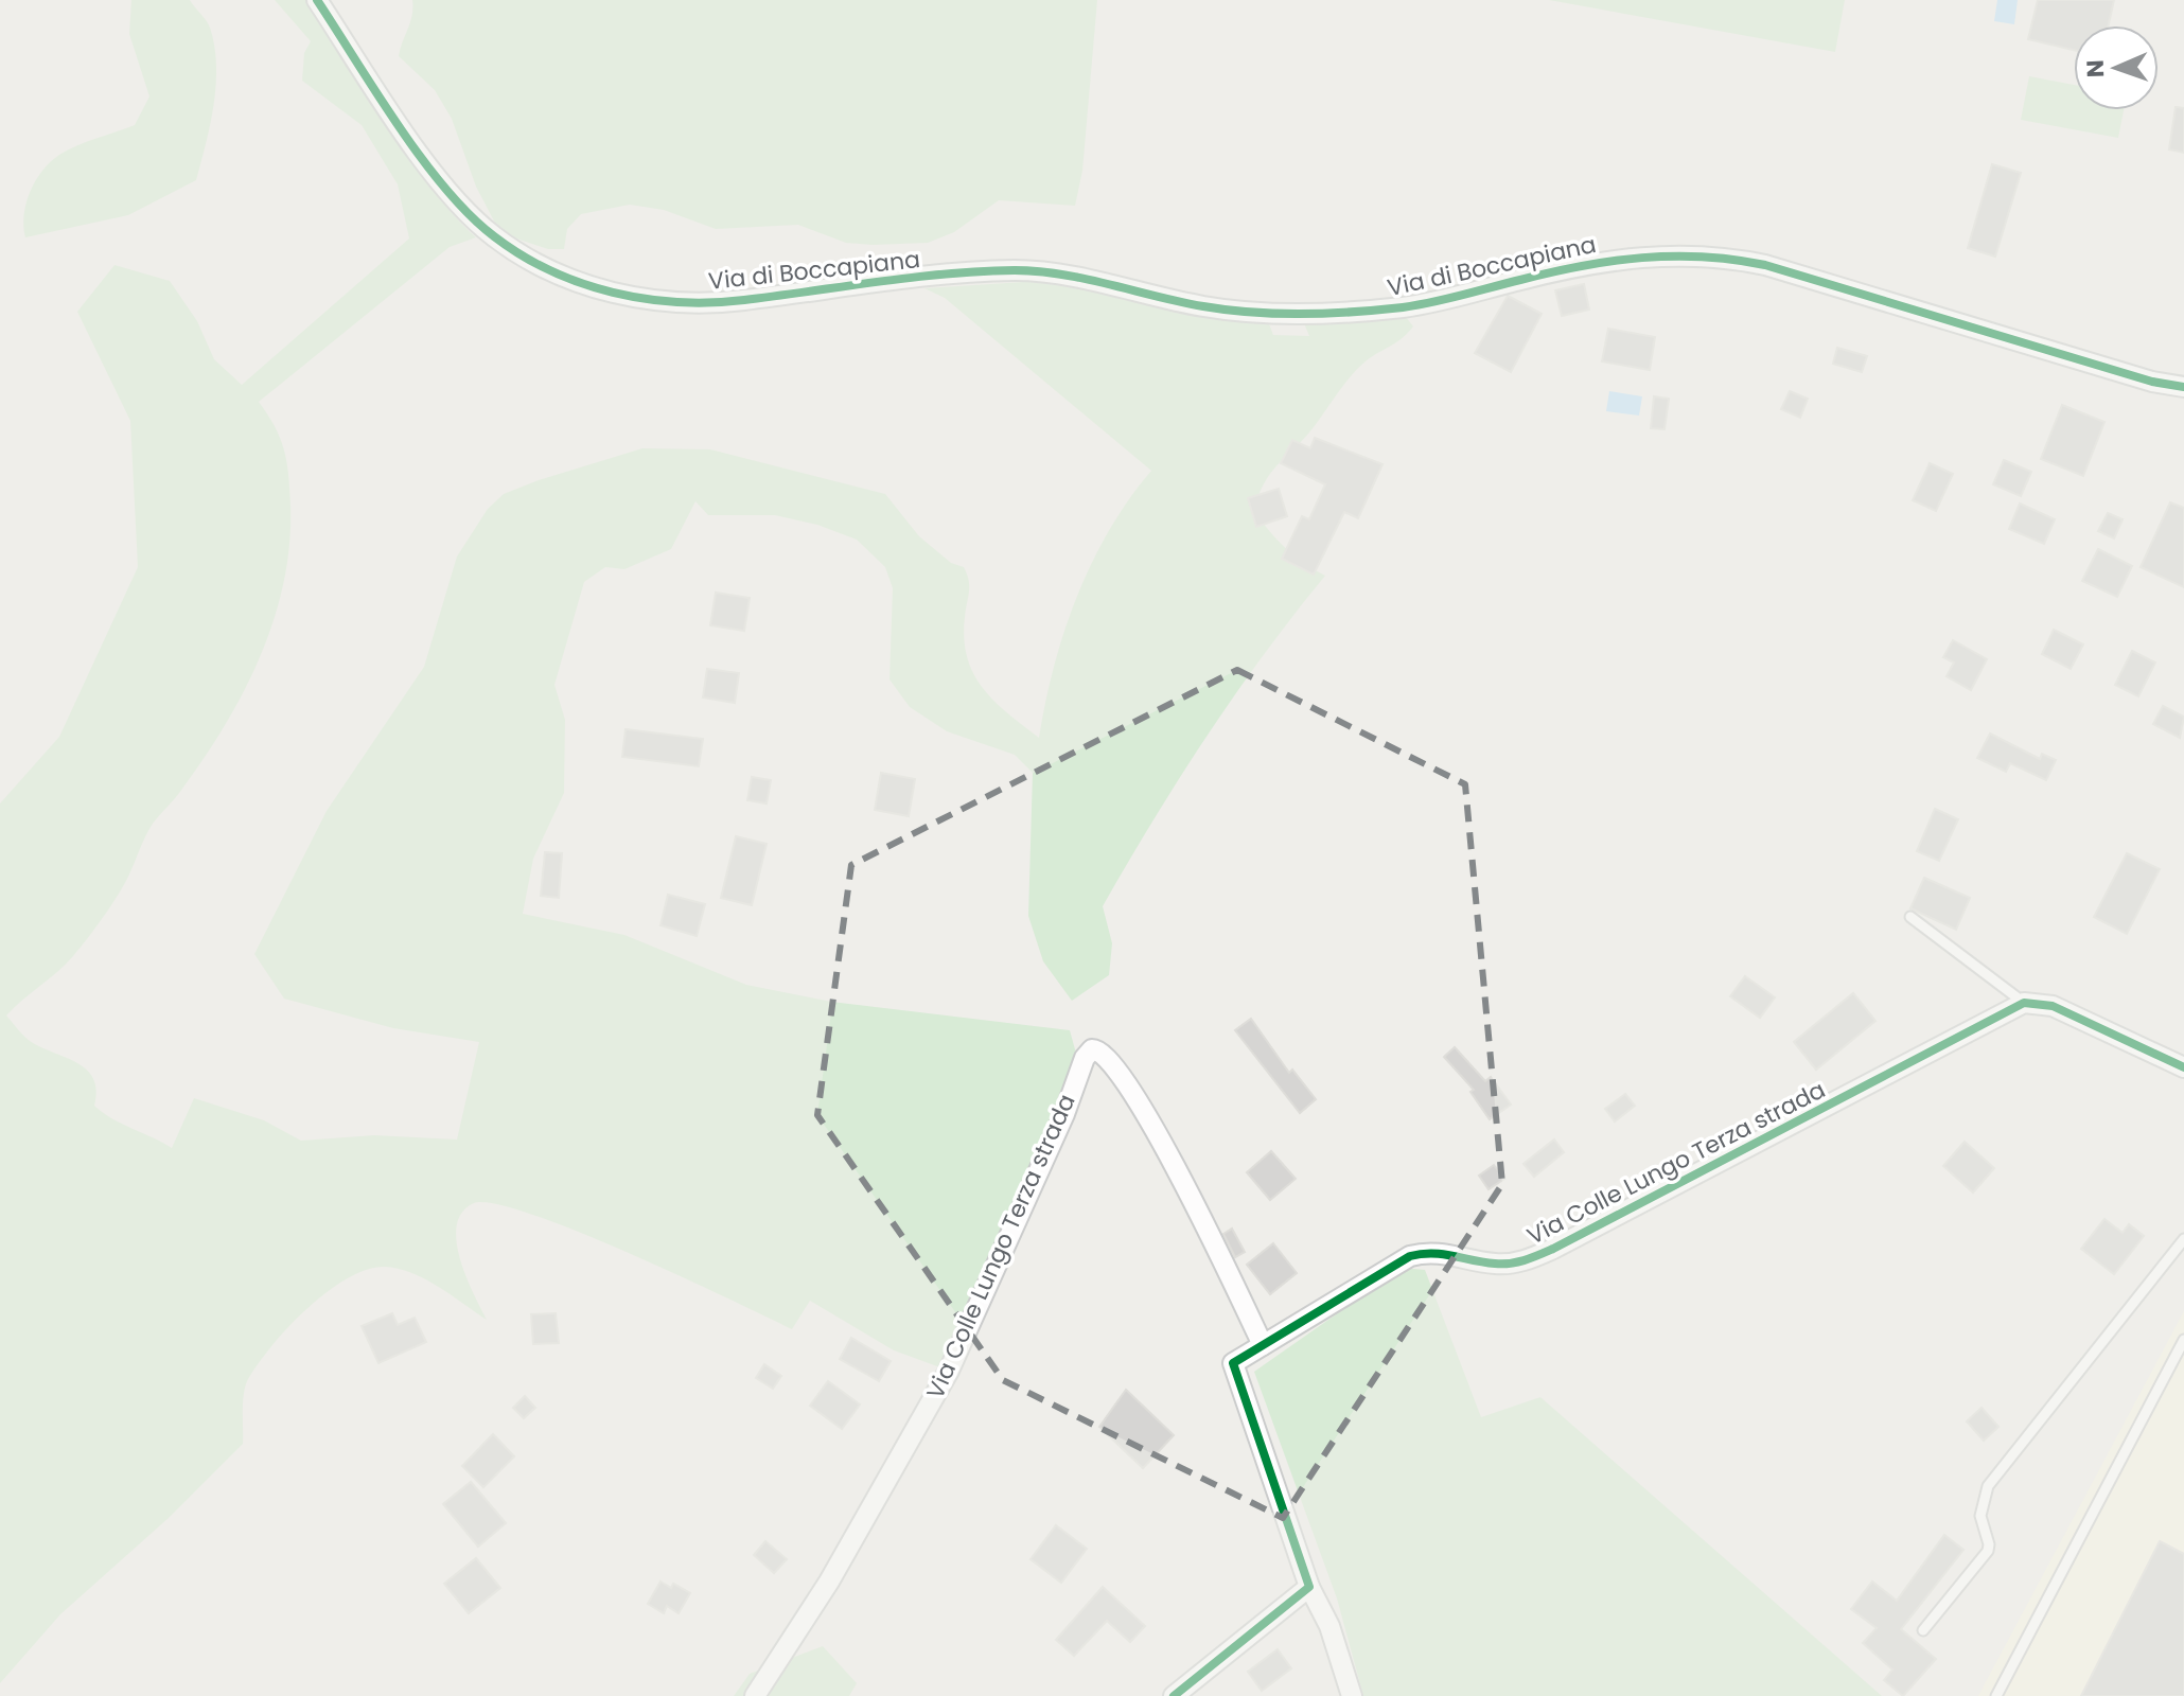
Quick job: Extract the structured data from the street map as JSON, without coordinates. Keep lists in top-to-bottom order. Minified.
{"streets":{"street":["Via di Boccapiana","Via Colle Lungo Terza strada"]},"north":"left"}
